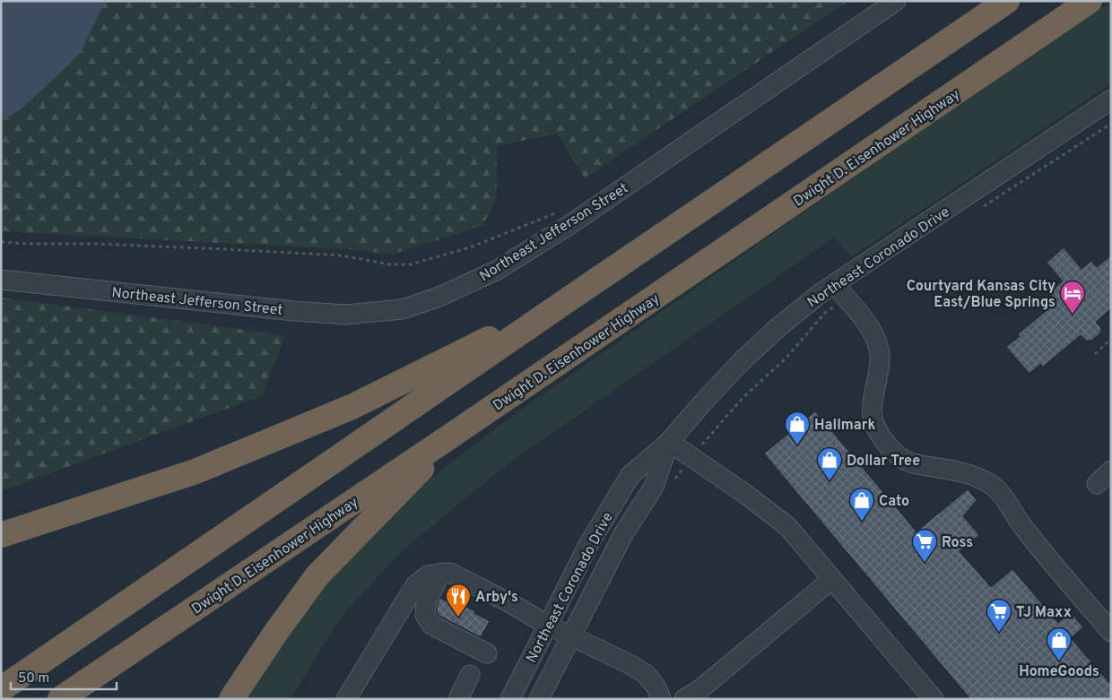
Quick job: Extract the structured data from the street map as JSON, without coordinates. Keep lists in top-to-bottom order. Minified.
{"streets":{"highway":["Dwight D. Eisenhower Highway"],"street":["Northeast Jefferson Street","Northeast Coronado Drive"]},"places":{"hotel":["Courtyard Kansas City East/Blue Springs"],"shop":["Hallmark","Dollar Tree","Cato","HomeGoods"],"supermarket":["Ross","TJ Maxx"],"restaurant":["Arby's"]},"scale_bar":"50 m"}
